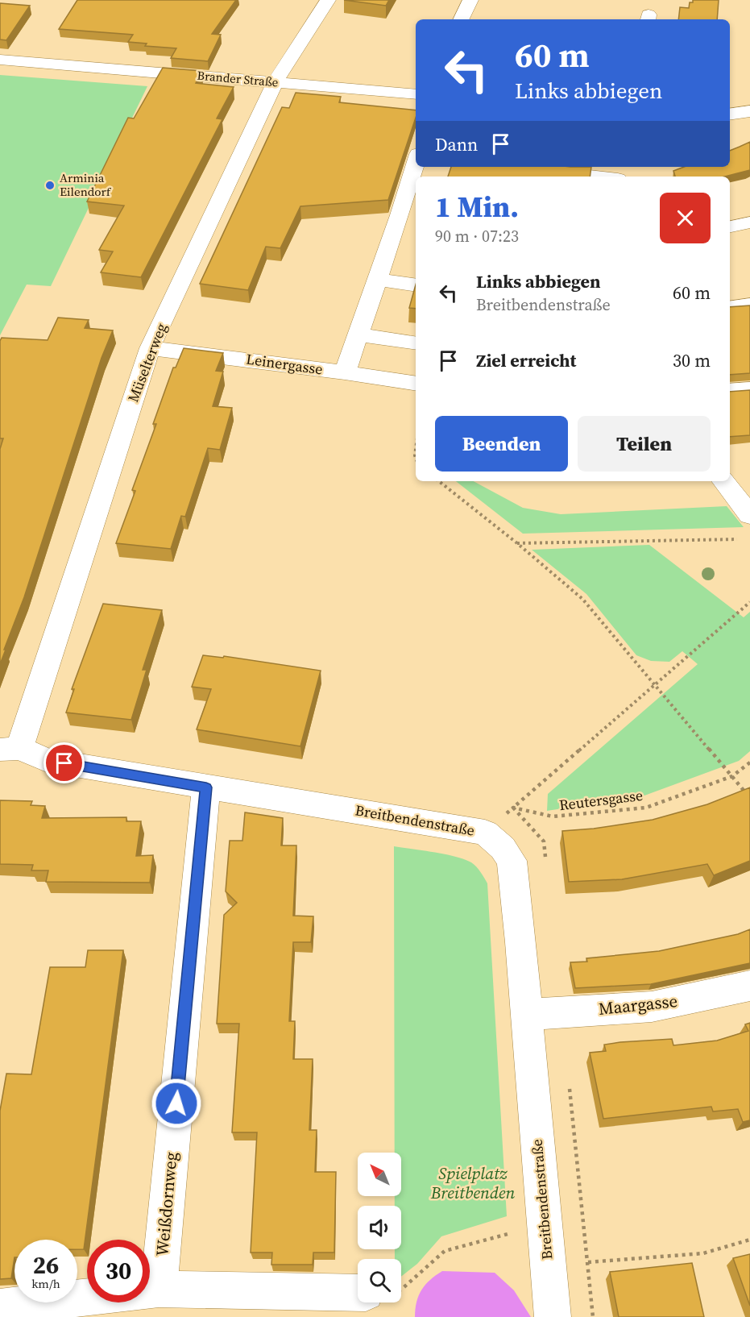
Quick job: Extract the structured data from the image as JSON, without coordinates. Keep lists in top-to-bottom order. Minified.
{"streets":{"street":["Brander Straße","Müselterweg","Leinergasse","Breitbendenstraße","Maargasse","Weißdornweg"],"path":["Reutersgasse"]},"crossings":[["Brander Straße","Müselterweg"],["Müselterweg","Leinergasse"],["Müselterweg","Breitbendenstraße"],["Breitbendenstraße","Maargasse"],["Breitbendenstraße","Weißdornweg"]],"parks":["Spielplatz Breitbenden"],"places":["Arminia Eilendorf"],"north":"top left","page":{"turn":["60 m","Links abbiegen"],"then":"Dann","heading":["1 Min.","90 m · 07:23"],"list":[{"name":"Links abbiegen","note":"Breitbendenstraße","value":"60 m"},{"name":"Ziel erreicht","value":"30 m"}],"buttons":["Beenden","Teilen"],"speed":"26 km/h","limit":"30"}}
